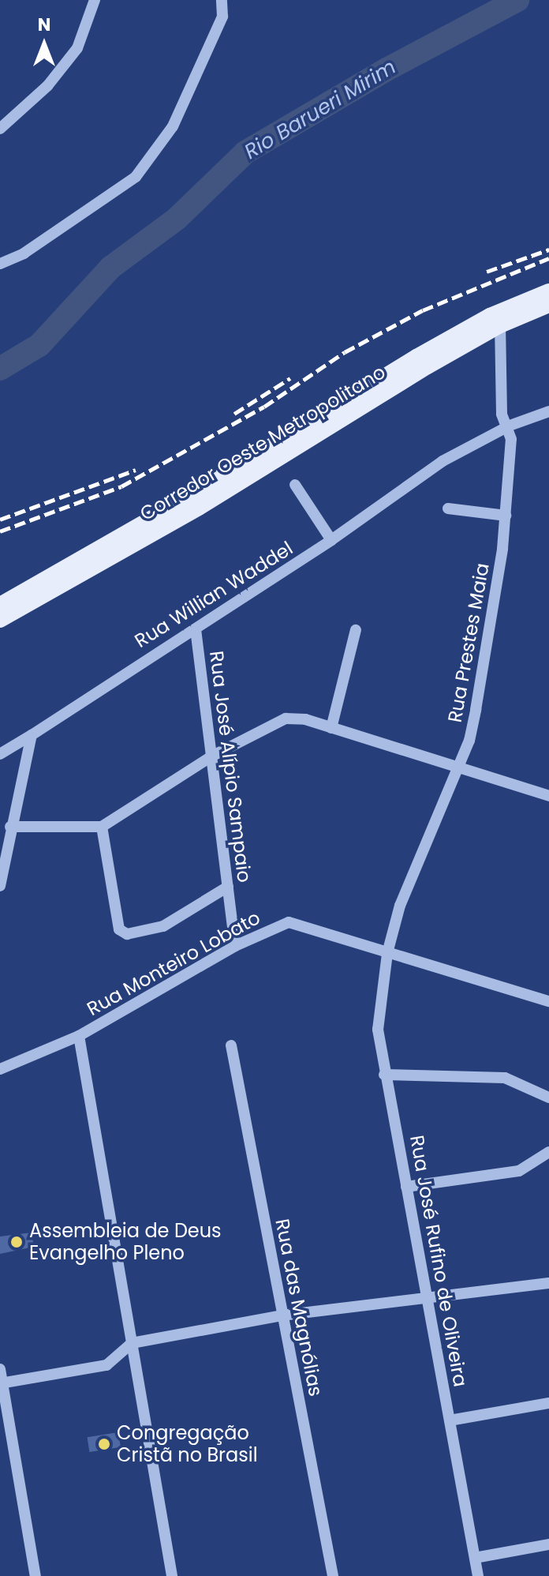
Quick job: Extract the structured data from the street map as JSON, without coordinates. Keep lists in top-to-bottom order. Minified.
{"streets":{"main road":["Corredor Oeste Metropolitano"],"street":["Rua Willian Waddel","Rua Prestes Maia","Rua José Alípio Sampaio","Rua Monteiro Lobato","Rua José Rufino de Oliveira","Rua das Magnólias"]},"crossings":[["Corredor Oeste Metropolitano","Rua Prestes Maia"],["Rua Willian Waddel","Rua Prestes Maia"],["Rua Willian Waddel","Rua José Alípio Sampaio"],["Rua Prestes Maia","Rua Monteiro Lobato"],["Rua Prestes Maia","Rua José Rufino de Oliveira"],["Rua José Alípio Sampaio","Rua Monteiro Lobato"],["Rua Monteiro Lobato","Rua José Rufino de Oliveira"]],"water":["Rio Barueri Mirim"],"places":["Assembleia de Deus Evangelho Pleno","Congregação Cristã no Brasil"],"north":"top"}
